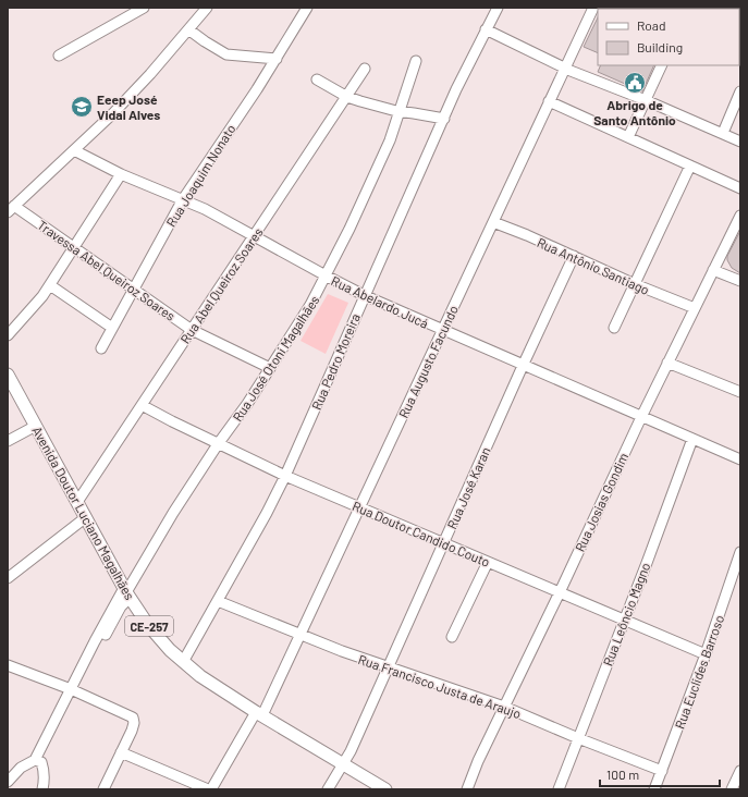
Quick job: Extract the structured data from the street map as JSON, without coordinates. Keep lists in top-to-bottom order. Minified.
{"streets":{"main road":["Avenida Doutor Luciano Magalhães","CE-257"],"street":["Rua Joaquim Nonato","Rua Antônio Santiago","Travessa Abel Queiroz Soares","Rua Abel Queiroz Soares","Rua Abelardo Jucá","Rua José Otoni Magalhães","Rua Pedro Moreira","Rua Augusto Facundo","Rua José Karan","Rua Josias Gondim","Rua Doutor Candido Couto","Rua Leôncio Magno","Rua Euclides Barroso","Rua Francisco Justa de Araujo"]},"crossings":[["Rua Joaquim Nonato","Travessa Abel Queiroz Soares"],["Rua Joaquim Nonato","Rua Abelardo Jucá"],["Rua Antônio Santiago","Rua Augusto Facundo"],["Rua Antônio Santiago","Rua José Karan"],["Rua Antônio Santiago","Rua Josias Gondim"],["Travessa Abel Queiroz Soares","Rua Abel Queiroz Soares"],["Travessa Abel Queiroz Soares","Rua José Otoni Magalhães"],["Rua Abel Queiroz Soares","Rua Abelardo Jucá"],["Rua Abel Queiroz Soares","Avenida Doutor Luciano Magalhães"],["Rua Abel Queiroz Soares","Rua Doutor Candido Couto"],["Rua Abelardo Jucá","Rua José Otoni Magalhães"],["Rua Abelardo Jucá","Rua Pedro Moreira"],["Rua Abelardo Jucá","Rua Augusto Facundo"],["Rua Abelardo Jucá","Rua José Karan"],["Rua Abelardo Jucá","Rua Josias Gondim"],["Rua Abelardo Jucá","Rua Leôncio Magno"],["Rua José Otoni Magalhães","Avenida Doutor Luciano Magalhães"],["Rua José Otoni Magalhães","Rua Doutor Candido Couto"],["Rua Pedro Moreira","Avenida Doutor Luciano Magalhães"],["Rua Pedro Moreira","Rua Doutor Candido Couto"],["Rua Pedro Moreira","Rua Francisco Justa de Araujo"],["Rua Augusto Facundo","Avenida Doutor Luciano Magalhães"],["Rua Augusto Facundo","Rua Doutor Candido Couto"],["Rua Augusto Facundo","Rua Francisco Justa de Araujo"],["Rua José Karan","Avenida Doutor Luciano Magalhães"],["Rua José Karan","Rua Doutor Candido Couto"],["Rua José Karan","Rua Francisco Justa de Araujo"],["Rua Josias Gondim","Rua Doutor Candido Couto"],["Rua Josias Gondim","Rua Francisco Justa de Araujo"],["Rua Doutor Candido Couto","Rua Leôncio Magno"],["Rua Doutor Candido Couto","Rua Euclides Barroso"],["Rua Leôncio Magno","Rua Francisco Justa de Araujo"],["Rua Euclides Barroso","Rua Francisco Justa de Araujo"]],"places":{"public building":["Abrigo de Santo Antônio"],"school or university":["Eeep José Vidal Alves"]},"legend":["Road","Building"],"scale_bar":"100 m"}
